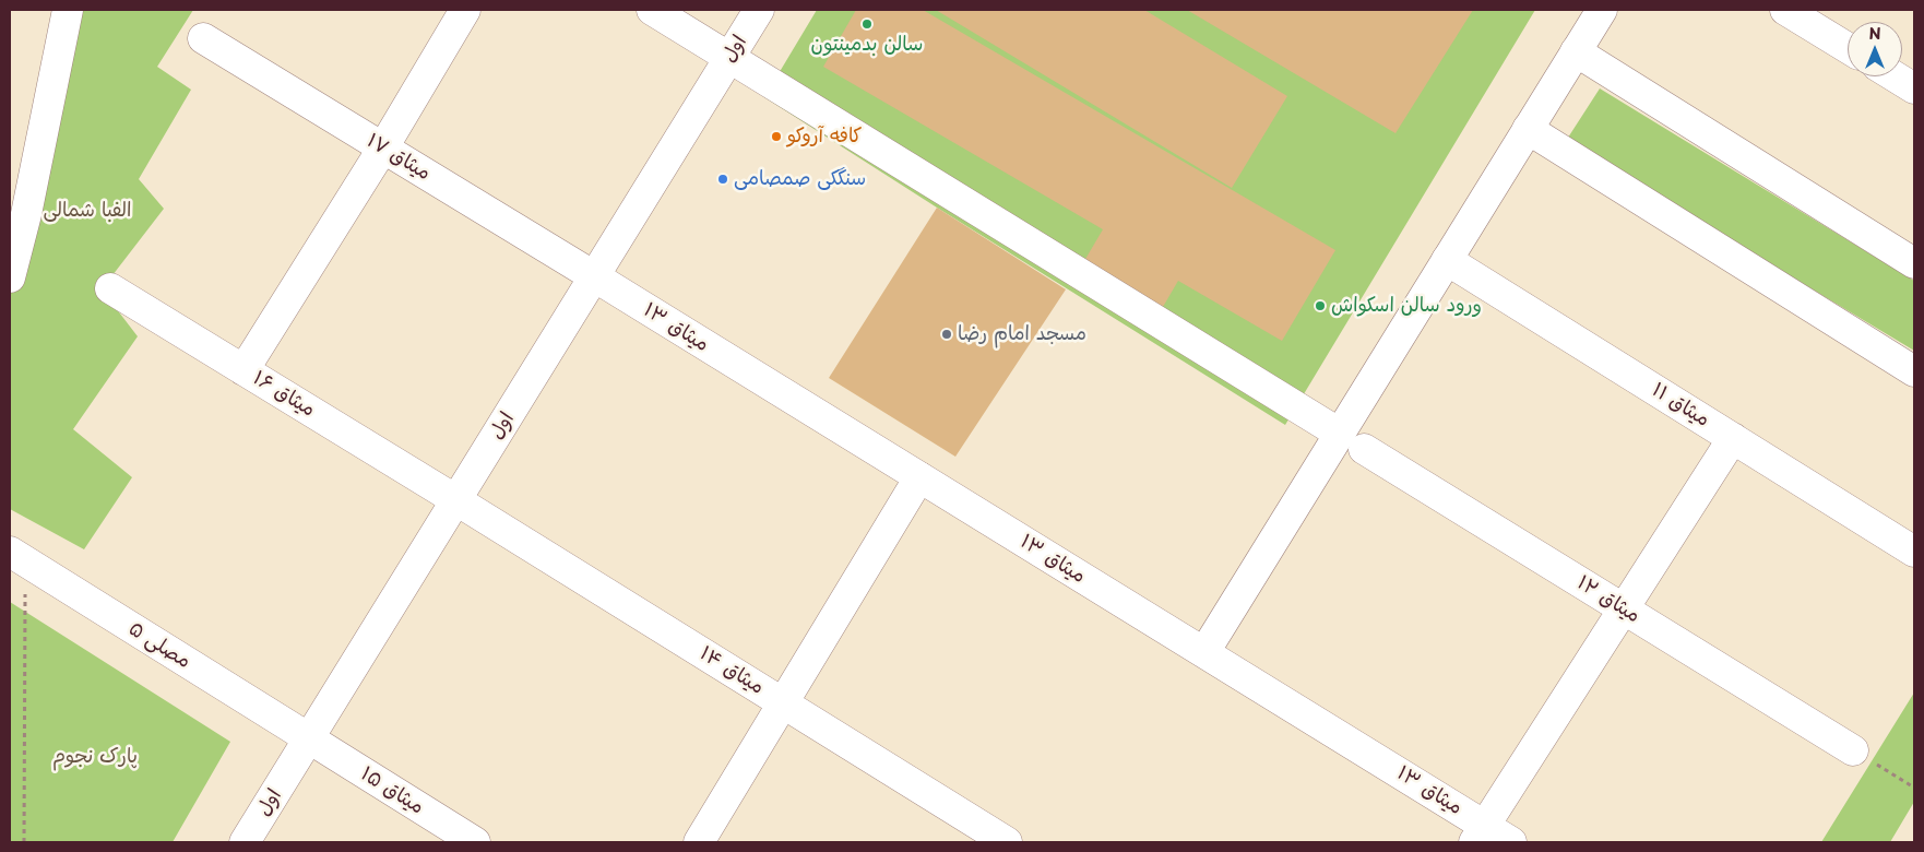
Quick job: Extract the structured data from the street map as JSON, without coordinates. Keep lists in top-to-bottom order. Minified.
{"streets":{"street":["اول","میثاق ۱۷","میثاق ۱۳","میثاق ۱۶","میثاق ۱۱","میثاق ۱۲","مصلی ۵","میثاق ۱۴","میثاق ۱۵"]},"crossings":[["اول","میثاق ۱۷"],["اول","میثاق ۱۳"],["اول","میثاق ۱۶"],["اول","مصلی ۵"],["اول","میثاق ۱۴"],["اول","میثاق ۱۵"],["میثاق ۱۷","میثاق ۱۳"],["میثاق ۱۶","میثاق ۱۴"],["مصلی ۵","میثاق ۱۵"]],"parks":["الفبا شمالی","پارک نجوم"],"places":["سالن بدمینتون","کافه آروکو","سنگکی صمصامی","ورود سالن اسکواش","مسجد امام رضا"],"north":"top"}
